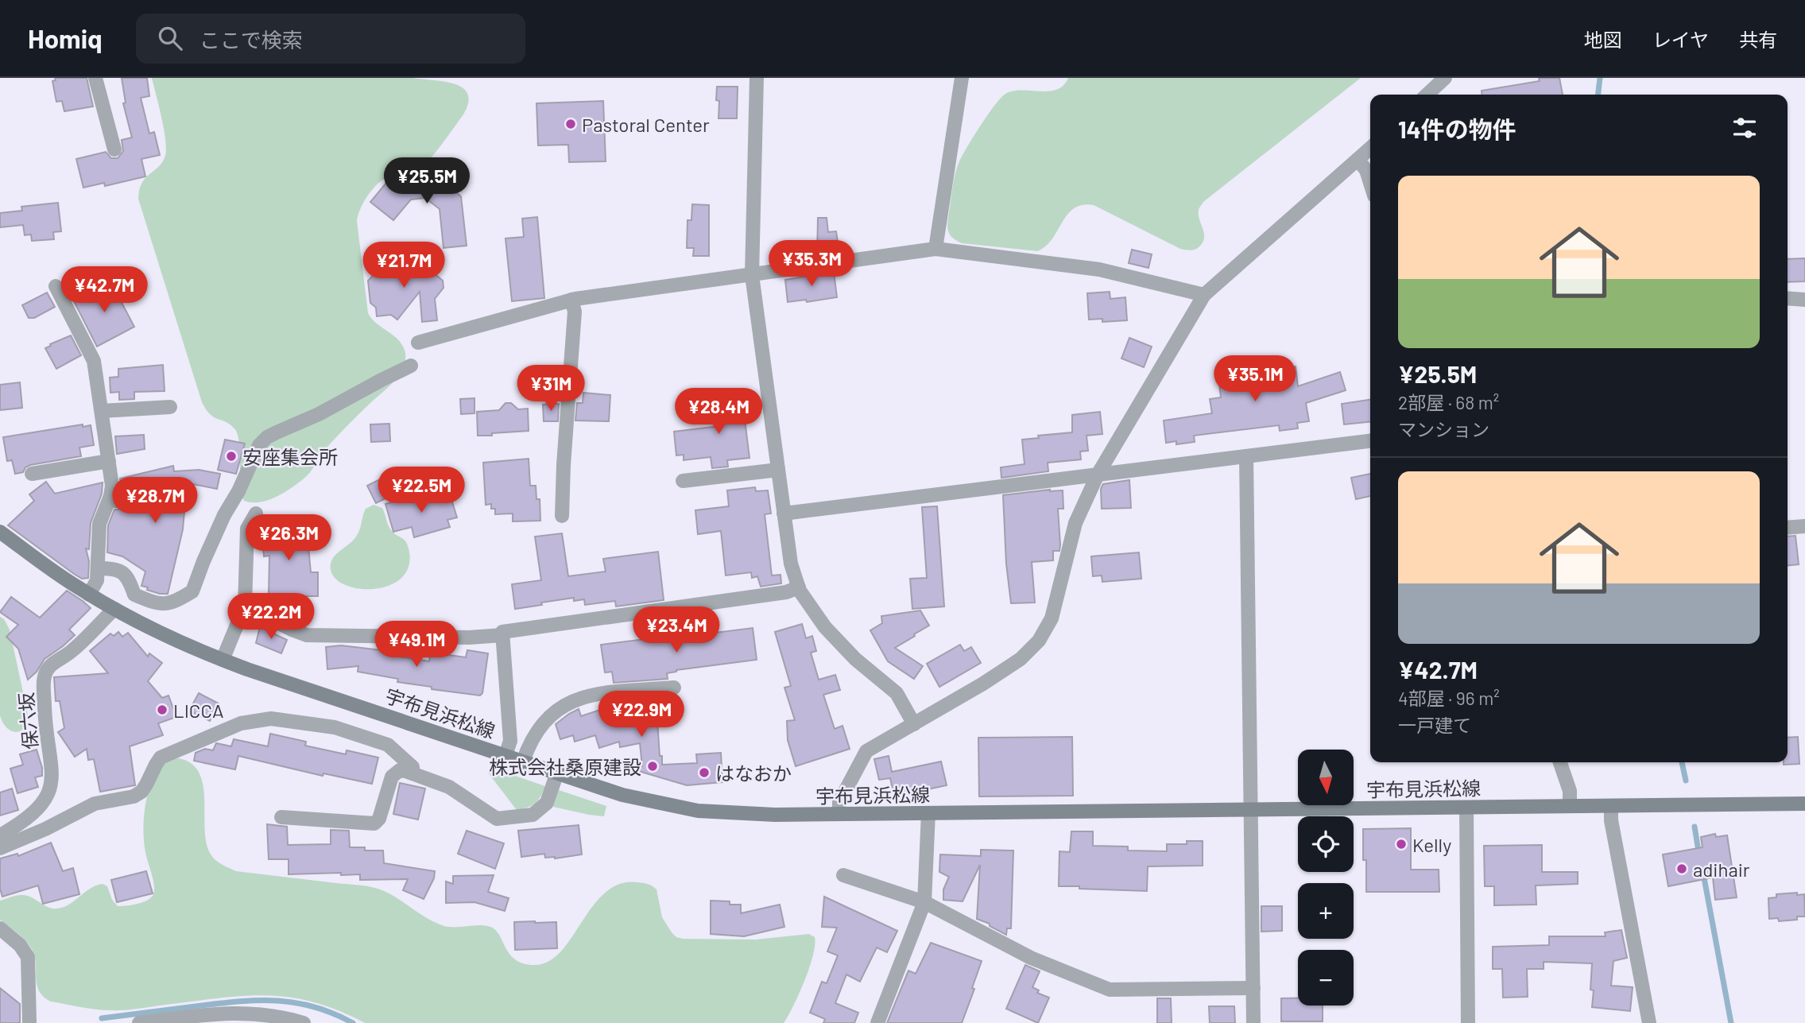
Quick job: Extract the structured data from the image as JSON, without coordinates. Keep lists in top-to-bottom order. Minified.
{"streets":{"main road":["宇布見浜松線"],"street":["保六坂"]},"crossings":[["宇布見浜松線","保六坂"]],"places":["Pastoral Center","安座集会所","LICCA","株式会社桑原建設","はなおか","Kelly","adihair"],"north":"bottom","page":{"header":"Homiq","search":"ここで検索","nav":["地図","レイヤ","共有"],"heading":"14件の物件","price":["¥25.5M","¥35.3M","¥21.7M","¥42.7M","¥35.1M","¥31M","¥28.4M","¥22.5M","¥28.7M","¥26.3M","¥22.2M","¥23.4M","¥49.1M","¥22.9M"],"list":[{"name":"¥25.5M","note":"2部屋 · 68 m² · マンション"},{"name":"¥42.7M","note":"4部屋 · 96 m² · 一戸建て"}],"map_buttons":["+","−"]}}
